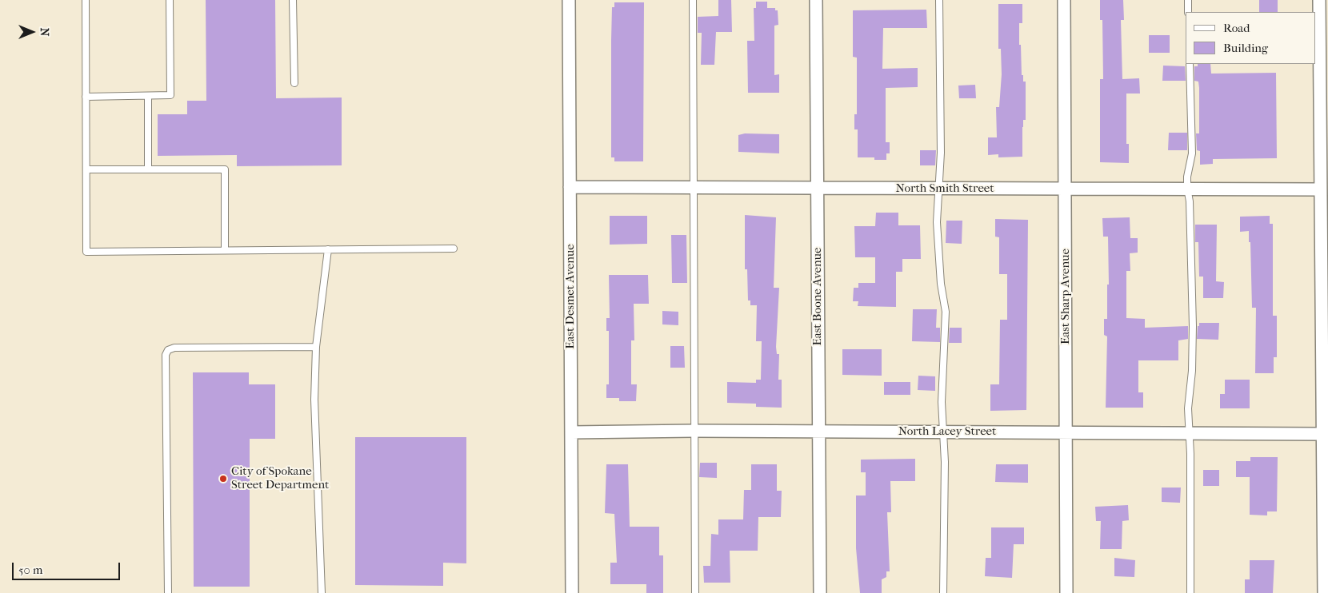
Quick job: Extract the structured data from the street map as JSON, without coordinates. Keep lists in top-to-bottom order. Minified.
{"streets":{"street":["North Smith Street","East Desmet Avenue","East Boone Avenue","East Sharp Avenue","North Lacey Street"]},"crossings":[["North Smith Street","East Desmet Avenue"],["North Smith Street","East Boone Avenue"],["North Smith Street","East Sharp Avenue"],["East Desmet Avenue","North Lacey Street"],["East Boone Avenue","North Lacey Street"],["East Sharp Avenue","North Lacey Street"]],"places":["City of Spokane Street Department"],"legend":["Road","Building"],"scale_bar":"50 m","north":"right"}
